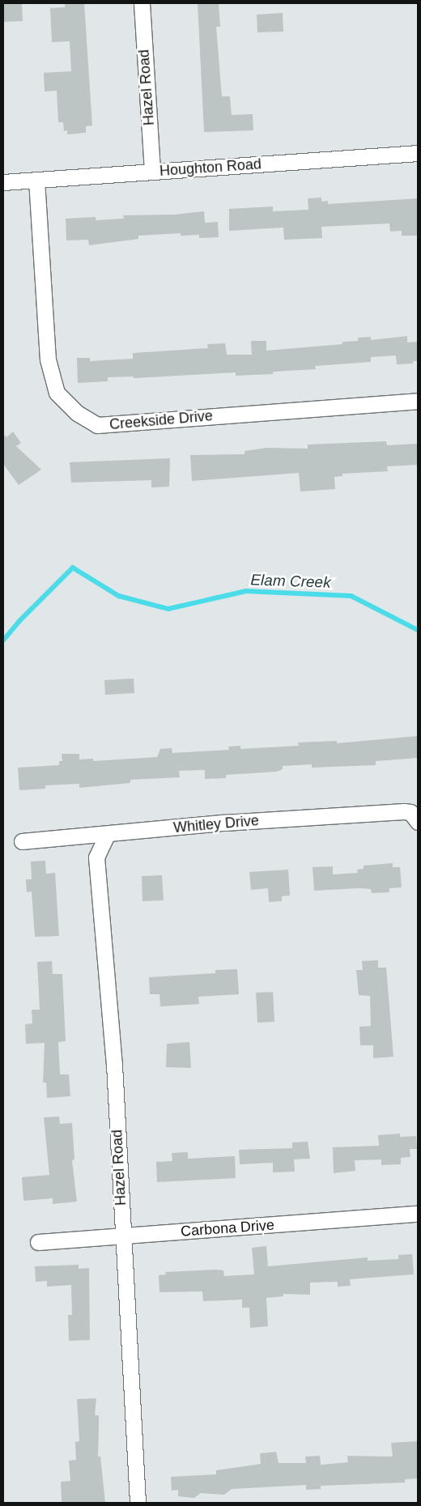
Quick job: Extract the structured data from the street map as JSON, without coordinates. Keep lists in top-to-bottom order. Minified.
{"streets":{"street":["Hazel Road","Houghton Road","Creekside Drive","Whitley Drive","Carbona Drive"]},"crossings":[["Hazel Road","Houghton Road"],["Hazel Road","Whitley Drive"],["Hazel Road","Carbona Drive"],["Houghton Road","Creekside Drive"]],"water":["Elam Creek"]}
